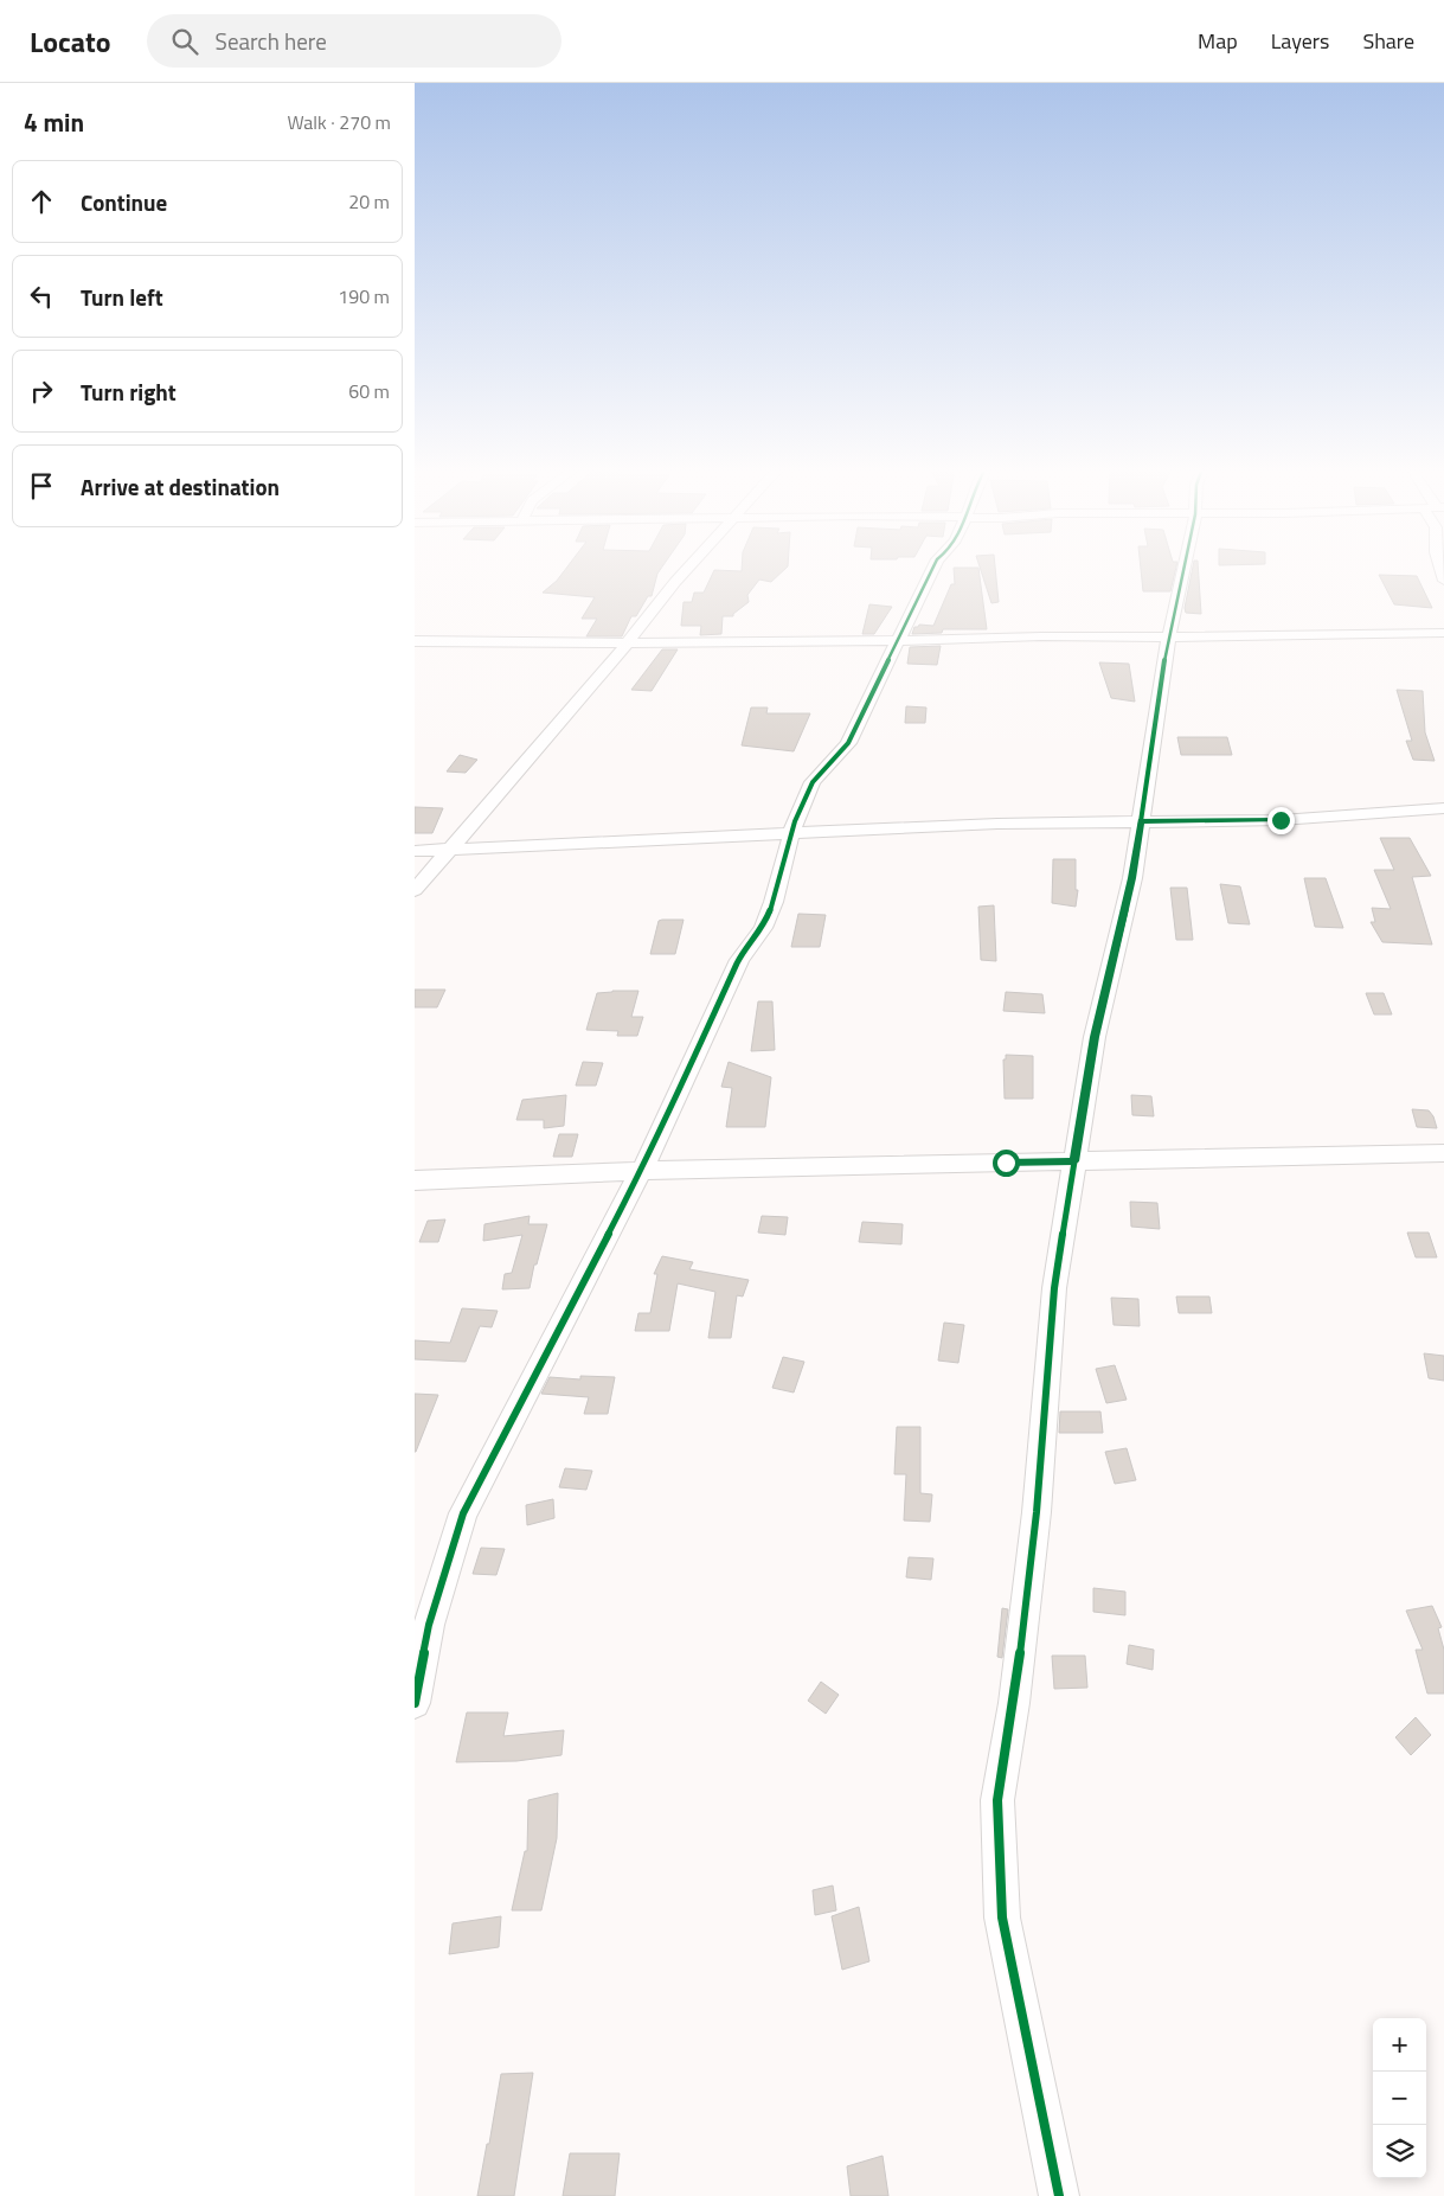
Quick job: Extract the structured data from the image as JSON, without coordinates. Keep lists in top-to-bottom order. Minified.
{"page":{"header":"Locato","search":"Search here","nav":["Map","Layers","Share"],"heading":["4 min","Walk · 270 m"],"list":[["Continue","20 m"],["Turn left","190 m"],["Turn right","60 m"],"Arrive at destination"],"map_buttons":["+","−"]}}
